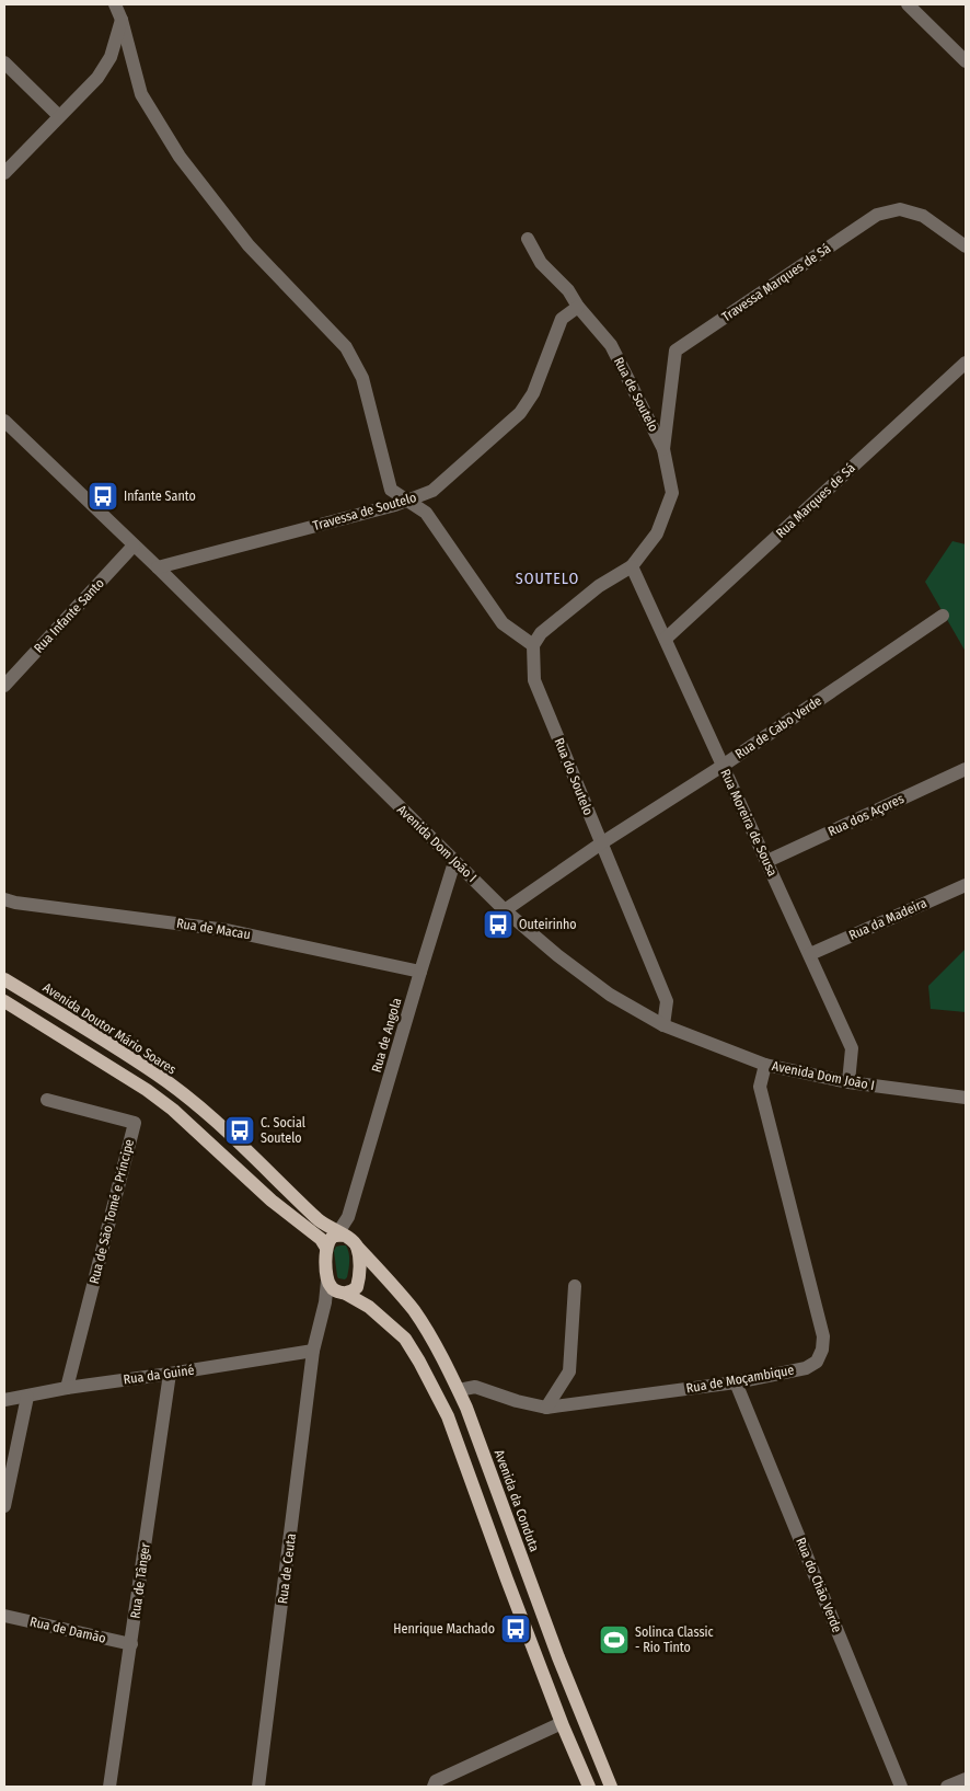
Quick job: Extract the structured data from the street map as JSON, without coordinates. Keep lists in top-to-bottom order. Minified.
{"streets":{"main road":["Avenida Doutor Mário Soares","Rua de Angola","Avenida da Conduta"],"street":["Travessa Marques de Sá","Rua de Soutelo","Rua Marques de Sá","Travessa de Soutelo","Rua Infante Santo","Rua de Cabo Verde","Rua do Soutelo","Rua dos Açores","Rua Moreira de Sousa","Avenida Dom João I","Rua da Madeira","Rua de Macau","Rua de São Tomé e Príncipe","Rua da Guiné","Rua de Moçambique","Rua de Ceuta","Rua de Tânger","Rua do Chão Verde","Rua de Damão"]},"crossings":[["Travessa Marques de Sá","Rua de Soutelo"],["Rua de Soutelo","Travessa de Soutelo"],["Rua de Soutelo","Rua Moreira de Sousa"],["Rua Marques de Sá","Rua Moreira de Sousa"],["Travessa de Soutelo","Avenida Dom João I"],["Rua Infante Santo","Avenida Dom João I"],["Rua de Cabo Verde","Rua do Soutelo"],["Rua de Cabo Verde","Rua Moreira de Sousa"],["Rua de Cabo Verde","Avenida Dom João I"],["Rua do Soutelo","Avenida Dom João I"],["Rua dos Açores","Rua Moreira de Sousa"],["Rua Moreira de Sousa","Avenida Dom João I"],["Rua Moreira de Sousa","Rua da Madeira"],["Avenida Dom João I","Rua de Angola"],["Avenida Dom João I","Rua de Moçambique"],["Rua de Macau","Rua de Angola"],["Avenida Doutor Mário Soares","Rua de Angola"],["Avenida Doutor Mário Soares","Avenida da Conduta"],["Rua de Angola","Avenida da Conduta"],["Rua de São Tomé e Príncipe","Rua da Guiné"],["Rua da Guiné","Rua de Ceuta"],["Rua da Guiné","Rua de Tânger"],["Rua de Moçambique","Avenida da Conduta"],["Rua de Moçambique","Rua do Chão Verde"],["Rua de Tânger","Rua de Damão"]],"districts":["SOUTELO"],"places":{"bus stop":["Infante Santo","Outeirinho","C. Social Soutelo","Henrique Machado"],"sports":["Solinca Classic - Rio Tinto"]}}
